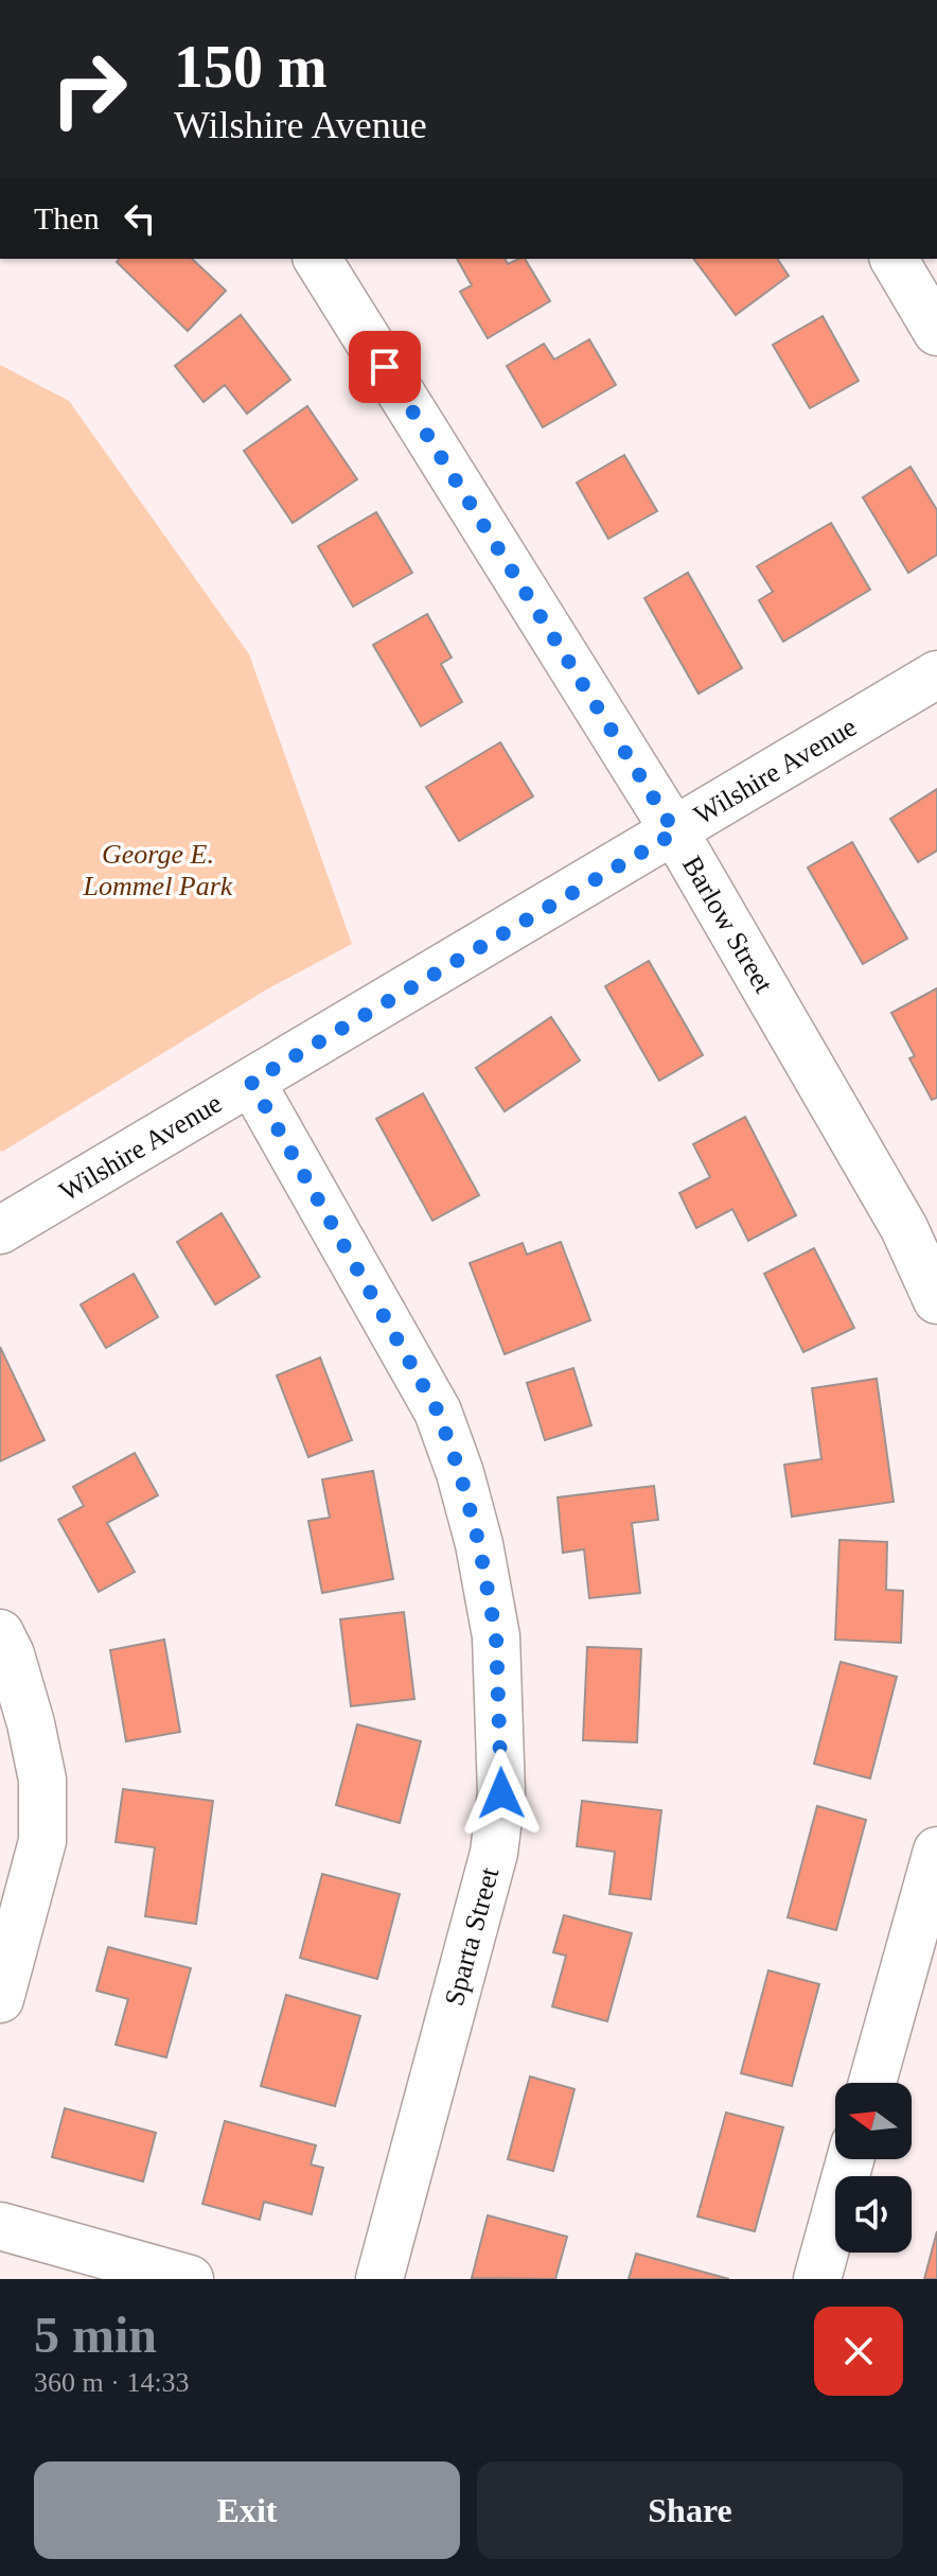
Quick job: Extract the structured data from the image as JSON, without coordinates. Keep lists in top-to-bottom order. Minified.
{"streets":{"street":["Wilshire Avenue","Barlow Street","Sparta Street"]},"crossings":[["Wilshire Avenue","Barlow Street"],["Wilshire Avenue","Sparta Street"]],"parks":["George E. Lommel Park"],"north":"left","page":{"turn":["150 m","Wilshire Avenue"],"then":"Then","heading":["5 min","360 m · 14:33"],"buttons":["Exit","Share"]}}
